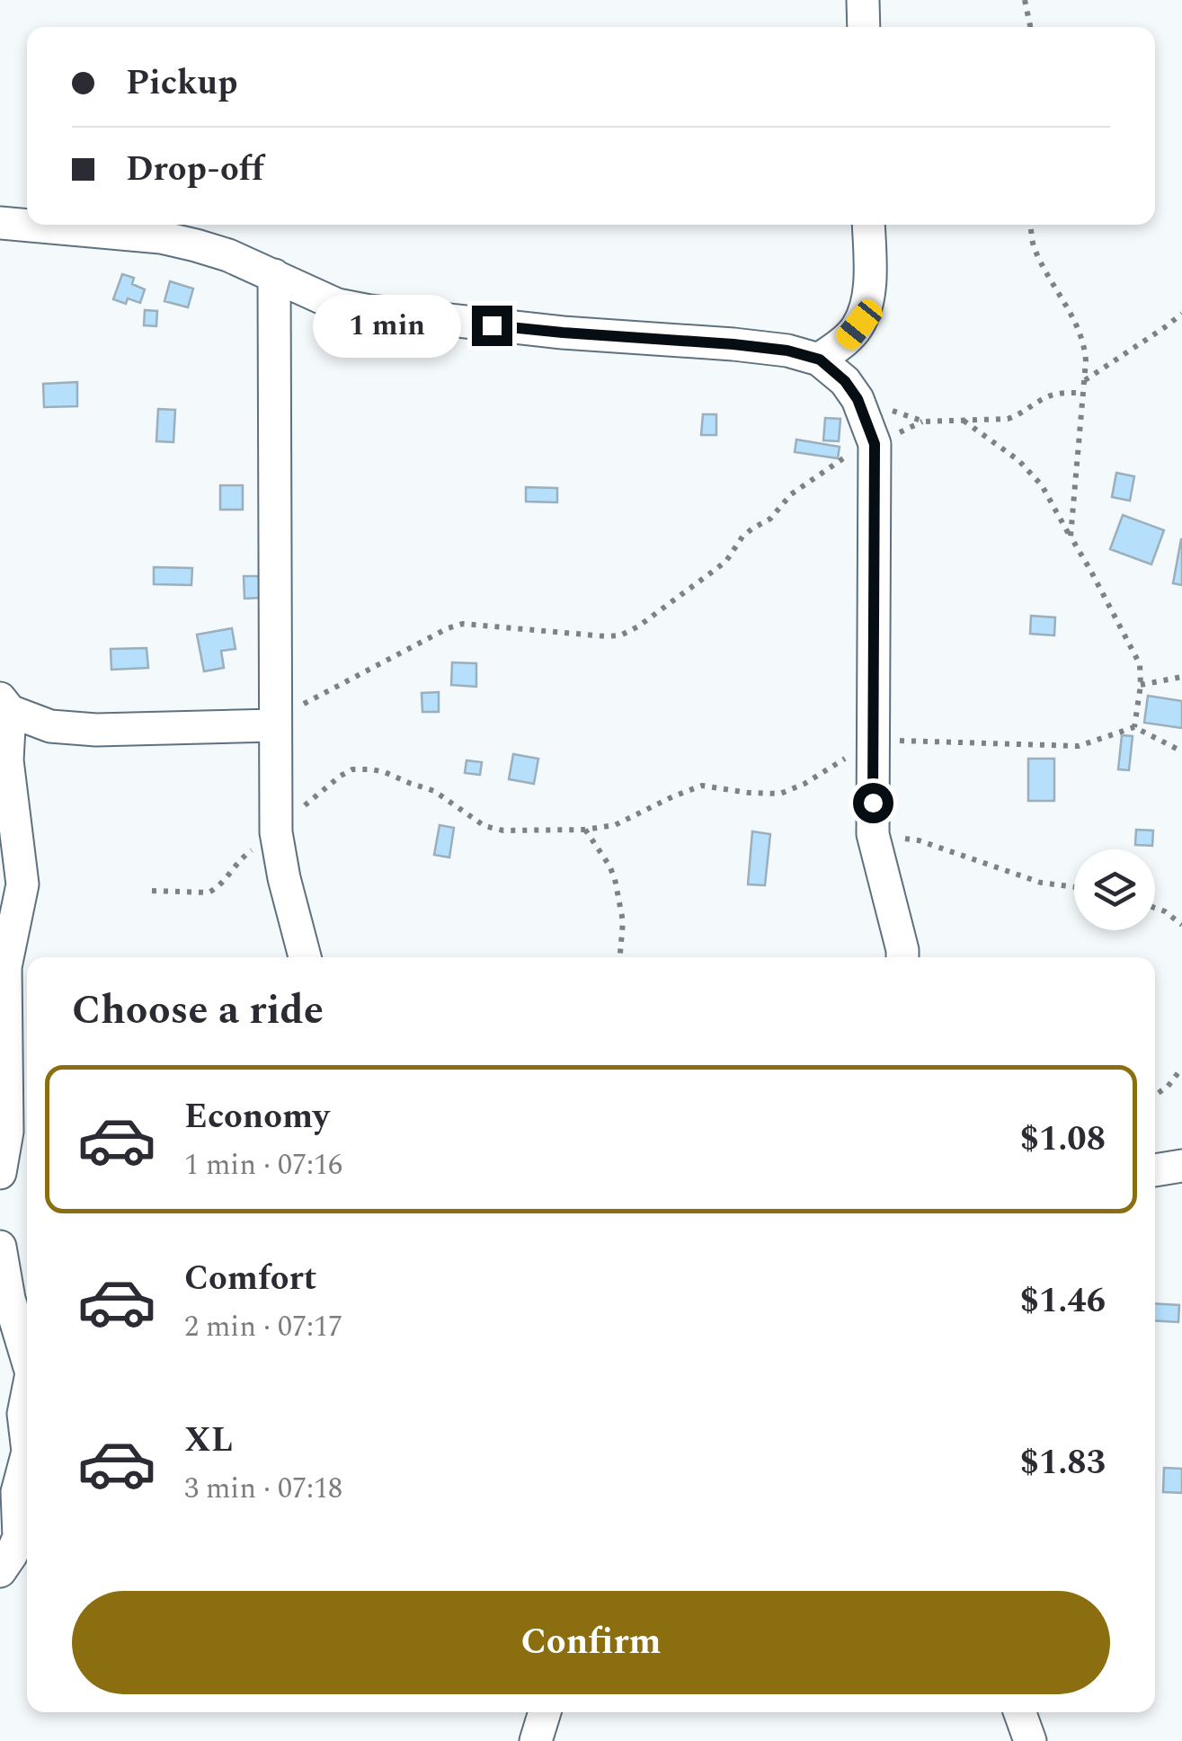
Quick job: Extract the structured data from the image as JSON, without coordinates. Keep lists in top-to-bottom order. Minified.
{"page":{"banner":["Pickup","Drop-off"],"bubble":"1 min","heading":"Choose a ride","list":[{"name":"Economy","note":"1 min · 07:16","value":"$1.08"},{"name":"Comfort","note":"2 min · 07:17","value":"$1.46"},{"name":"XL","note":"3 min · 07:18","value":"$1.83"}],"buttons":"Confirm"}}
